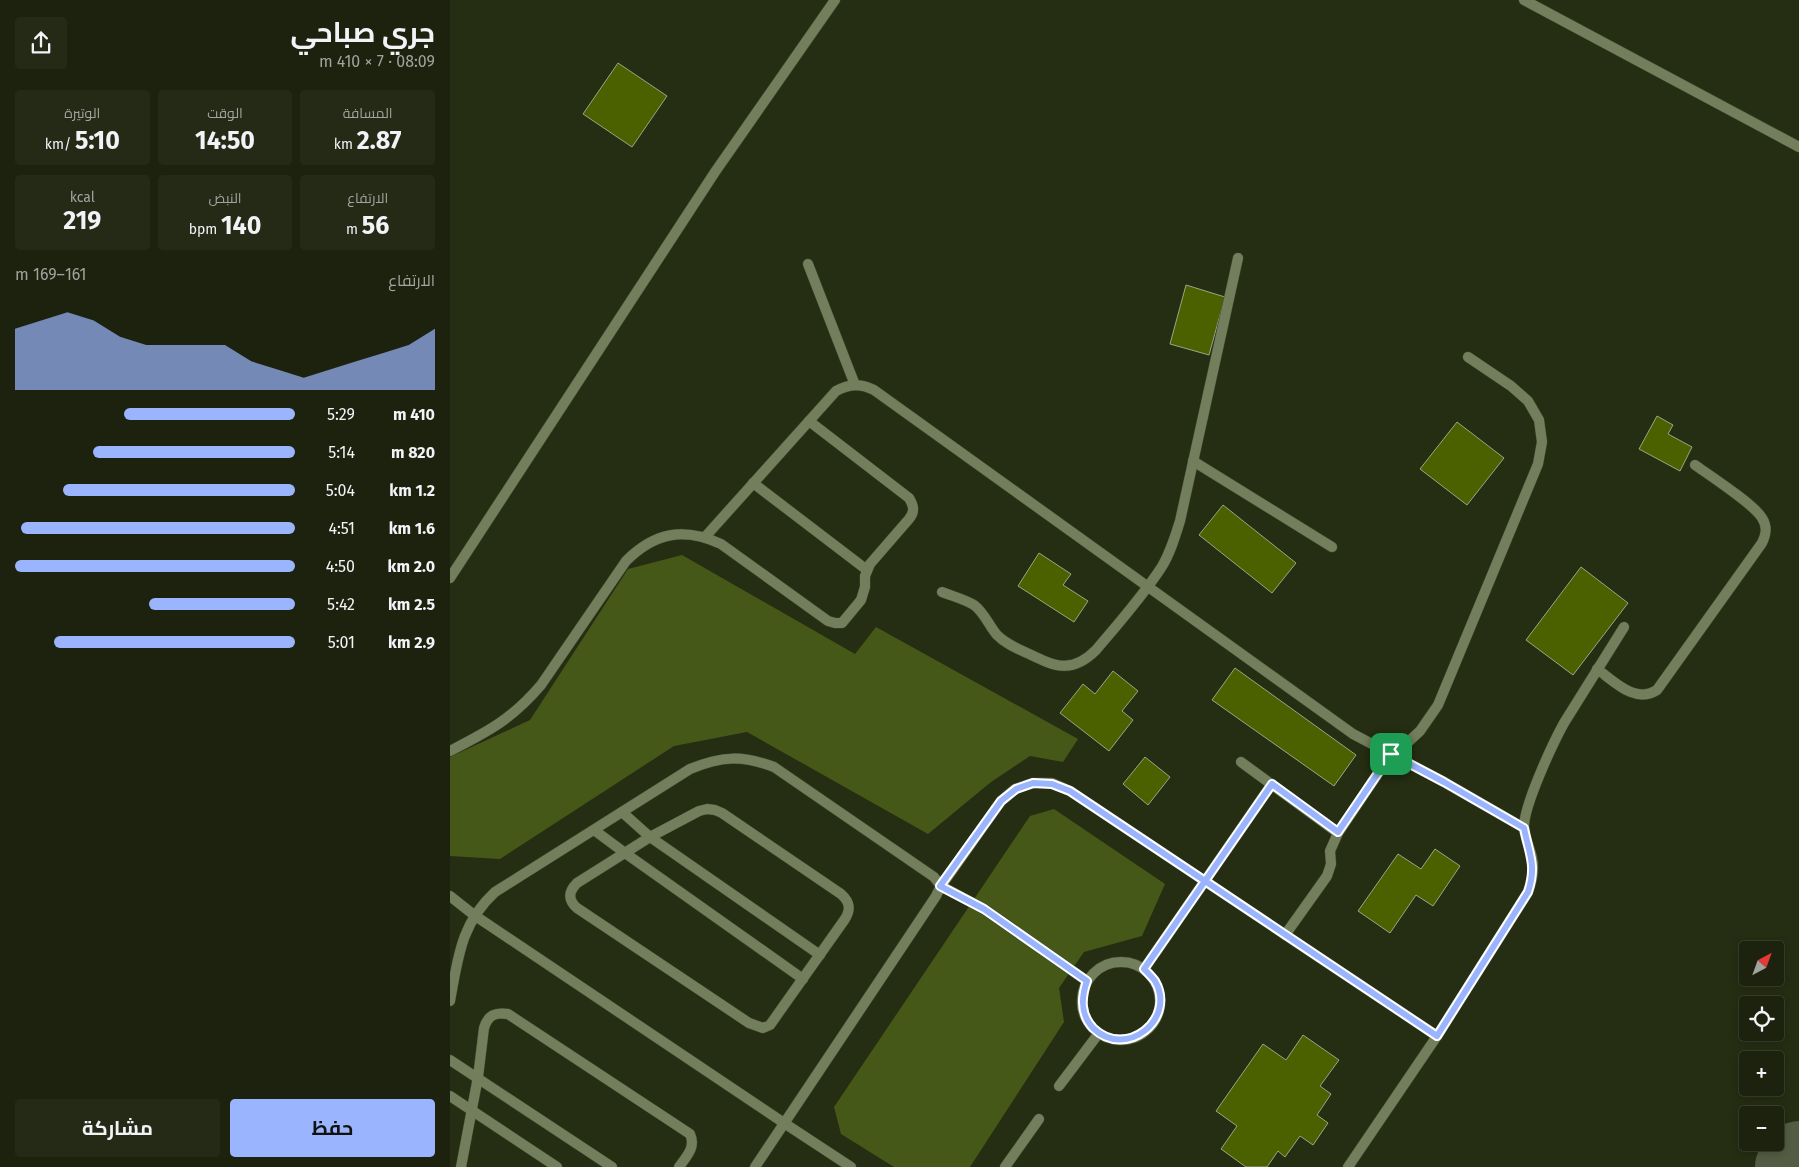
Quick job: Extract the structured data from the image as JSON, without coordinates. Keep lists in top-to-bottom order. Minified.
{"north":"top right","page":{"heading":["جري صباحي","08:09 · 7 × 410 m"],"stats":[["المسافة","2.87 km"],["الوقت","14:50"],["الوتيرة","5:10 /km"],["الارتفاع","56 m"],["النبض","140 bpm"],["kcal","219"]],"chart":["الارتفاع","161–169 m"],"list":[{"name":"410 m","note":"5:29"},{"name":"820 m","note":"5:14"},{"name":"1.2 km","note":"5:04"},{"name":"1.6 km","note":"4:51"},{"name":"2.0 km","note":"4:50"},{"name":"2.5 km","note":"5:42"},{"name":"2.9 km","note":"5:01"}],"map_buttons":["+","−"],"buttons":["حفظ","مشاركة"]}}
